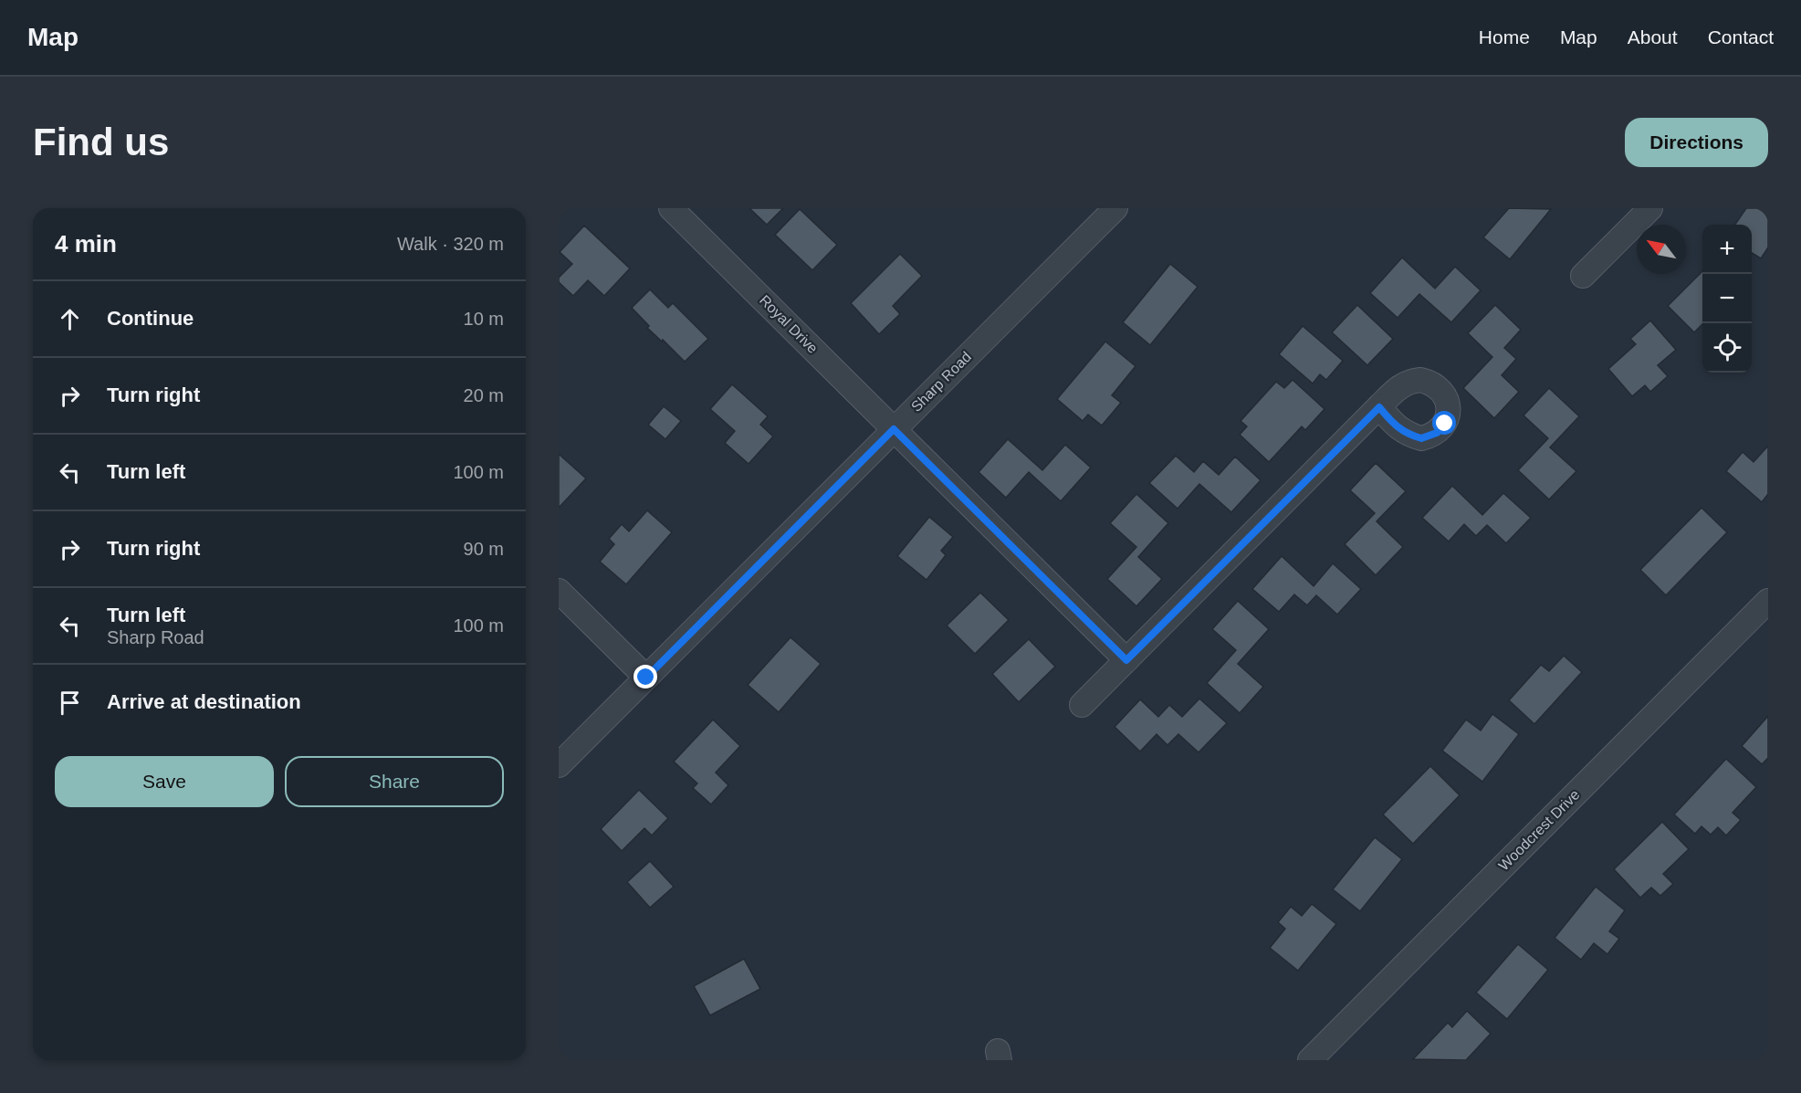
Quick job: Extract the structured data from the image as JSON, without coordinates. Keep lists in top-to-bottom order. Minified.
{"streets":{"street":["Royal Drive","Sharp Road","Woodcrest Drive"]},"crossings":[["Royal Drive","Sharp Road"]],"north":"top left","page":{"header":"Map","nav":["Home","Map","About","Contact"],"buttons":["Directions",["Save","Share"]],"title":"Find us","heading":["4 min","Walk · 320 m"],"map_buttons":["+","−"],"list":[["Continue","10 m"],["Turn right","20 m"],["Turn left","100 m"],["Turn right","90 m"],["Turn left","Sharp Road","100 m"],"Arrive at destination"]}}
